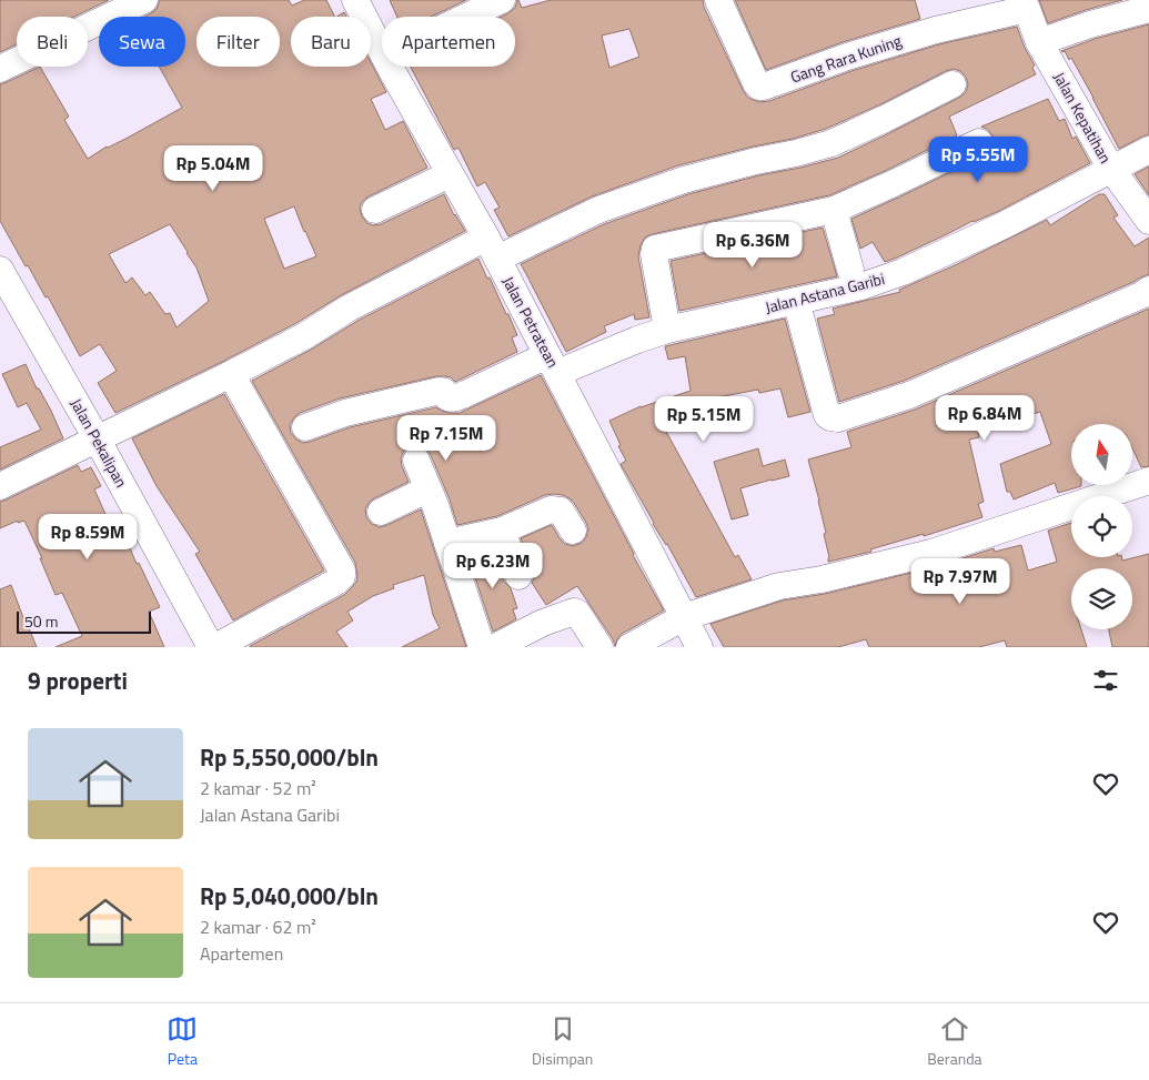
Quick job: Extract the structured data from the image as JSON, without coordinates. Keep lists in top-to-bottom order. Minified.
{"streets":{"street":["Gang Rara Kuning","Jalan Kepatihan","Jalan Astana Garibi","Jalan Petratean","Jalan Pekalipan"]},"crossings":[["Gang Rara Kuning","Jalan Kepatihan"],["Jalan Kepatihan","Jalan Astana Garibi"],["Jalan Astana Garibi","Jalan Petratean"]],"scale_bar":"50 m","north":"top","page":{"chip":["Beli","Sewa","Filter","Baru","Apartemen"],"price":["Rp 5.55M","Rp 5.04M","Rp 6.36M","Rp 6.84M","Rp 5.15M","Rp 7.15M","Rp 8.59M","Rp 6.23M","Rp 7.97M"],"scale":"50 m","heading":"9 properti","list":[{"name":"Rp 5,550,000/bln","note":"2 kamar · 52 m² · Jalan Astana Garibi"},{"name":"Rp 5,040,000/bln","note":"2 kamar · 62 m² · Apartemen"}],"tabs":["Peta","Disimpan","Beranda"]}}
